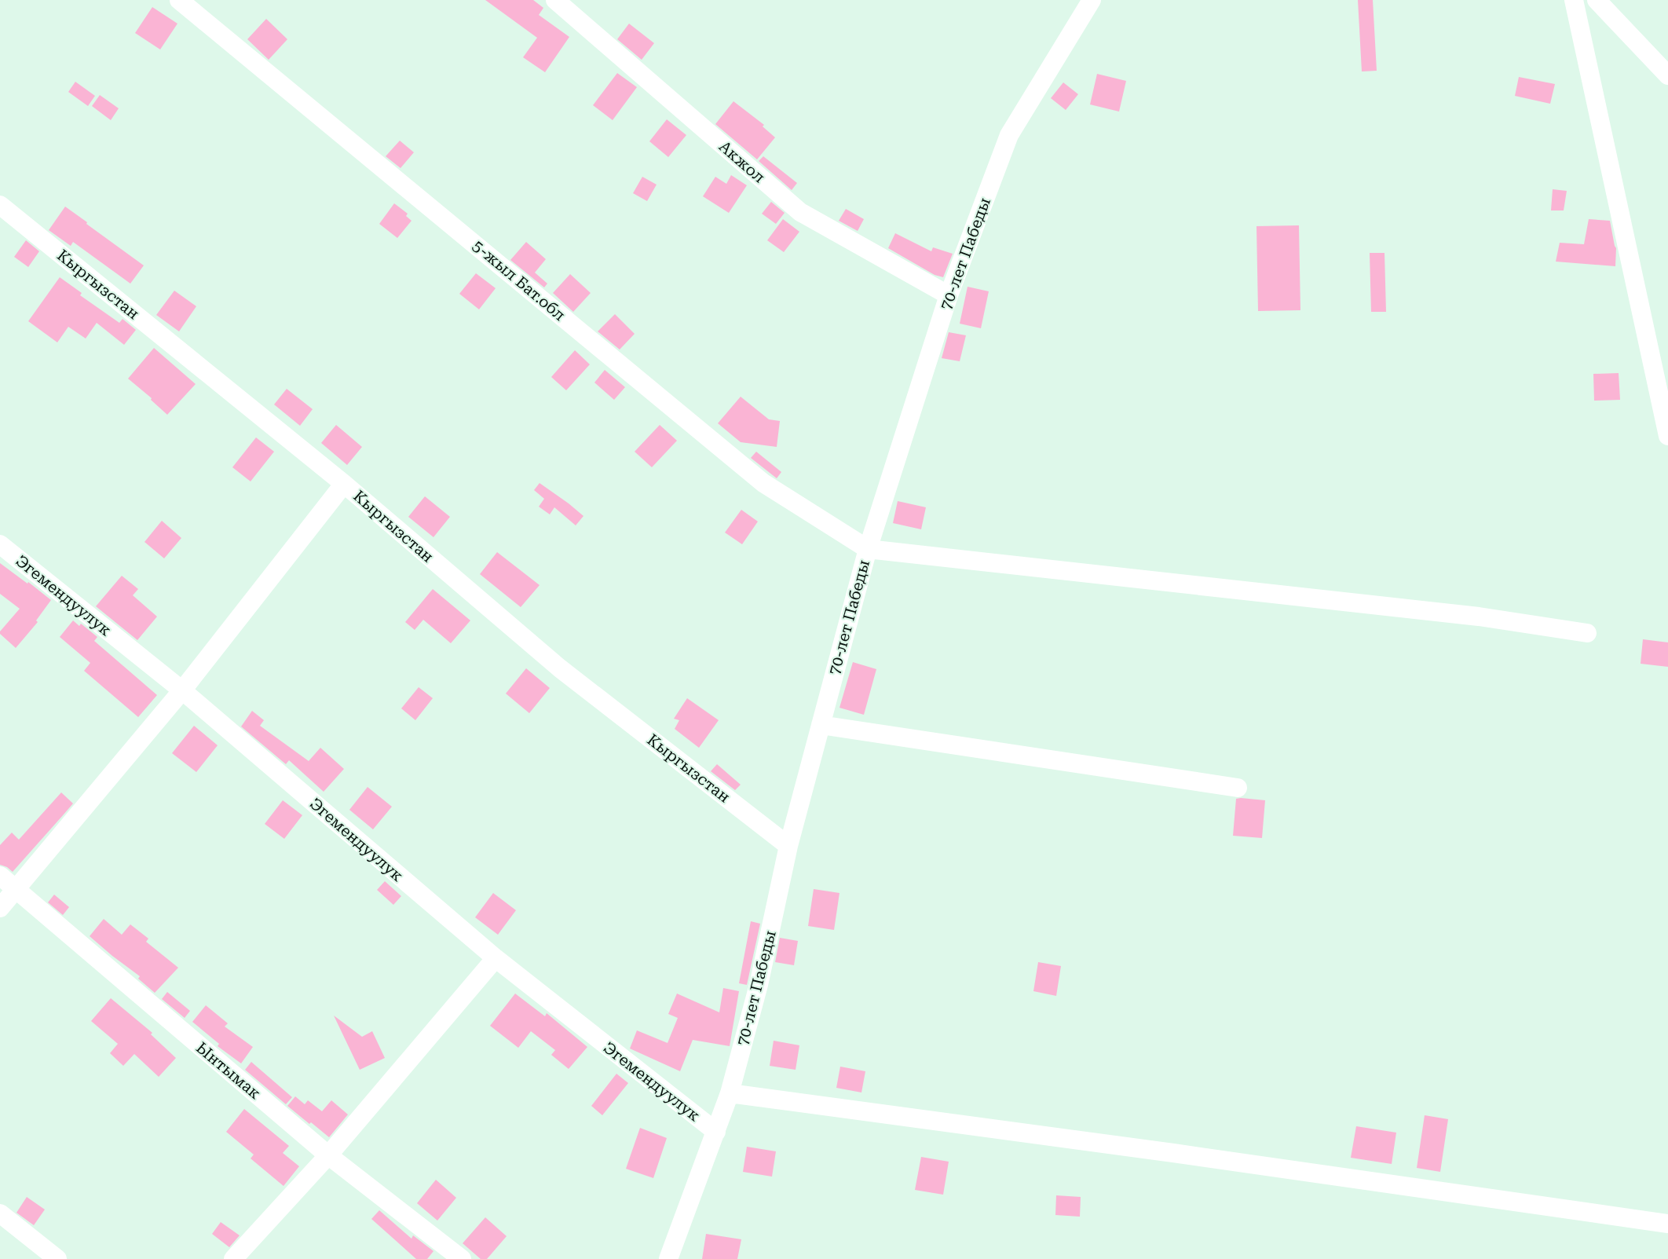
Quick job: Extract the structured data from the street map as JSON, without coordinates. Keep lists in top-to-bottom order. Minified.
{"streets":{"street":["Акжол","70-лет Пабеды","5-жыл Бат.обл","Кыргызстан","Эгемендуулук","Ынтымак"]},"crossings":[["Акжол","70-лет Пабеды"],["70-лет Пабеды","5-жыл Бат.обл"],["70-лет Пабеды","Кыргызстан"],["70-лет Пабеды","Эгемендуулук"]]}
